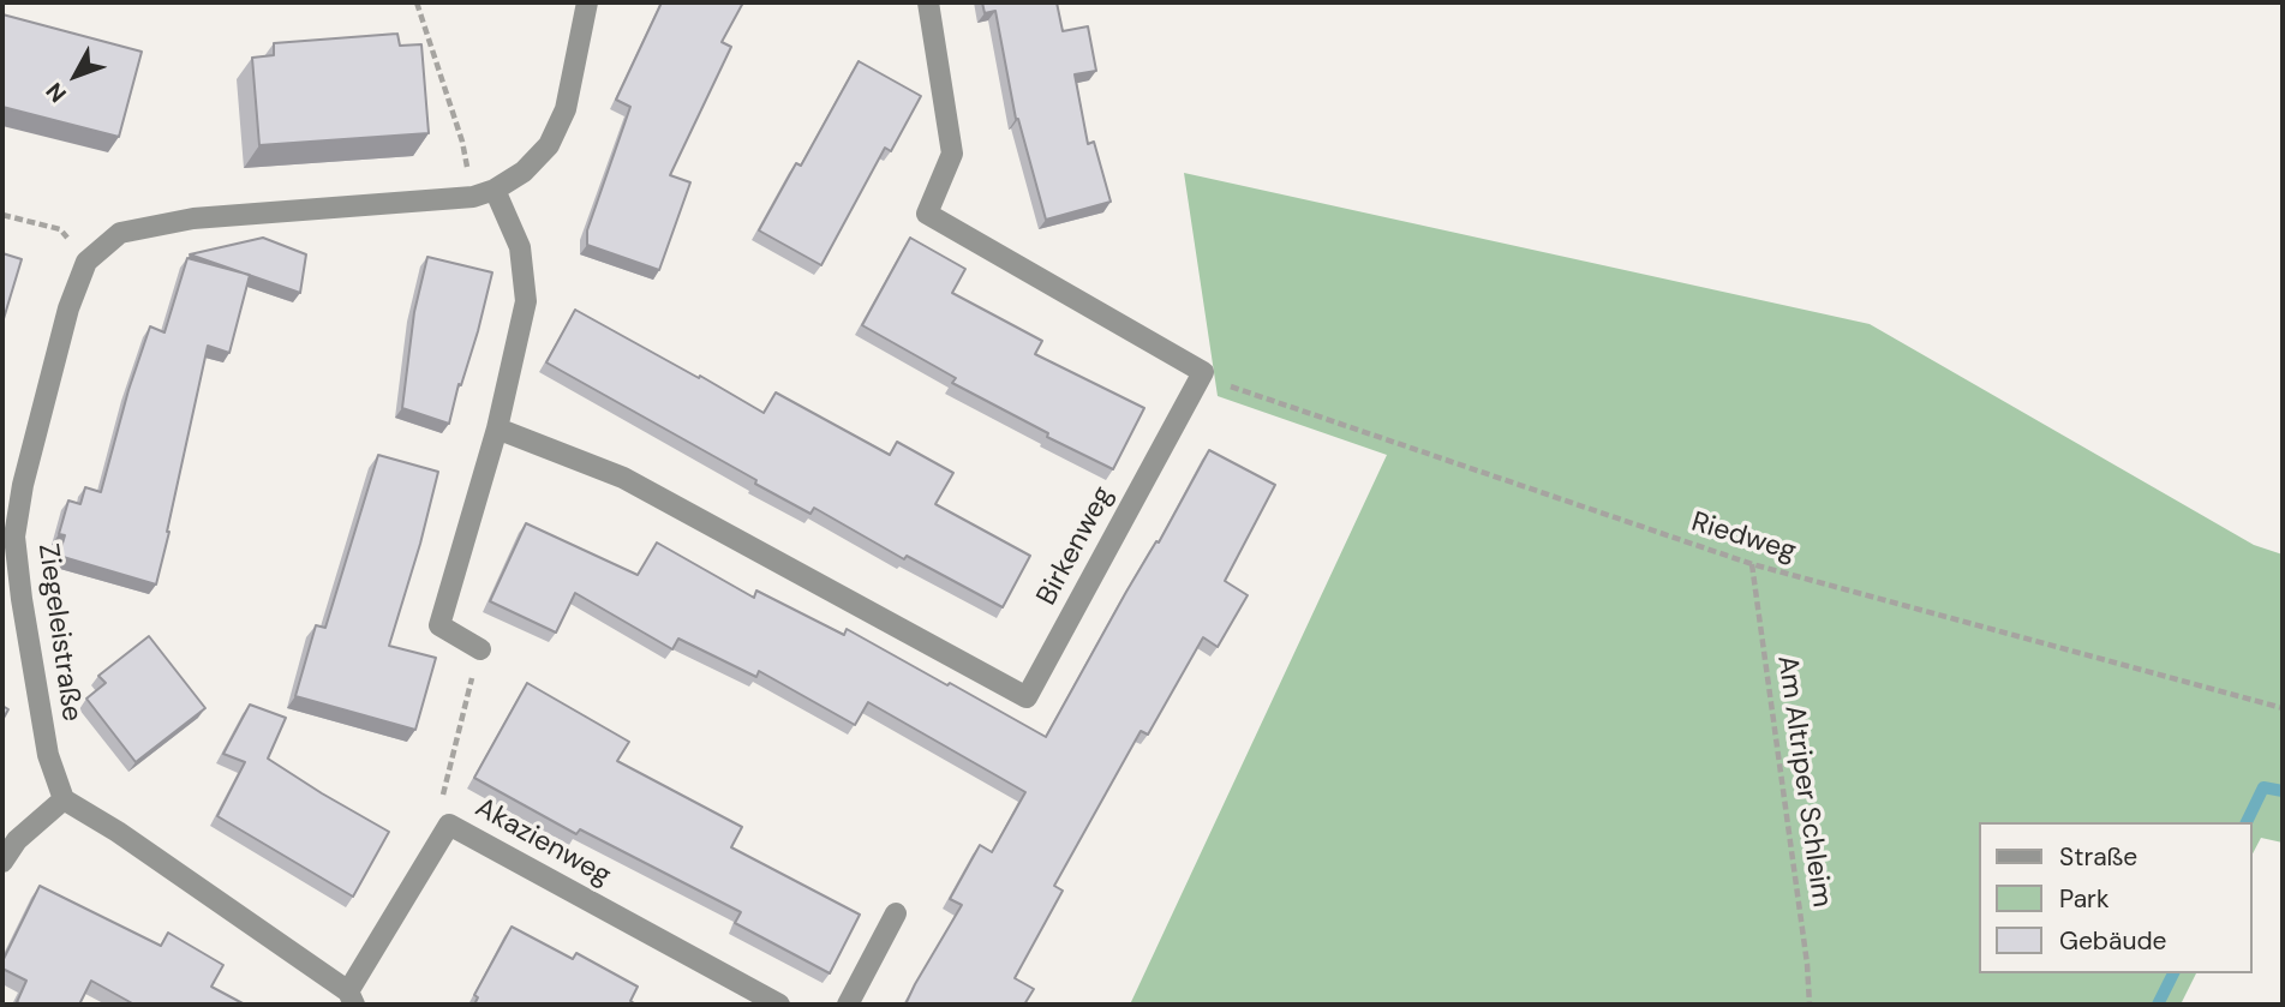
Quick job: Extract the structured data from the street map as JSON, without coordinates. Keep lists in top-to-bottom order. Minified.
{"streets":{"street":["Birkenweg","Ziegeleistraße","Akazienweg"],"path":["Riedweg","Am Altriper Schleim"]},"crossings":[["Riedweg","Birkenweg"],["Riedweg","Am Altriper Schleim"]],"legend":["Straße","Park","Gebäude"],"north":"bottom left"}
